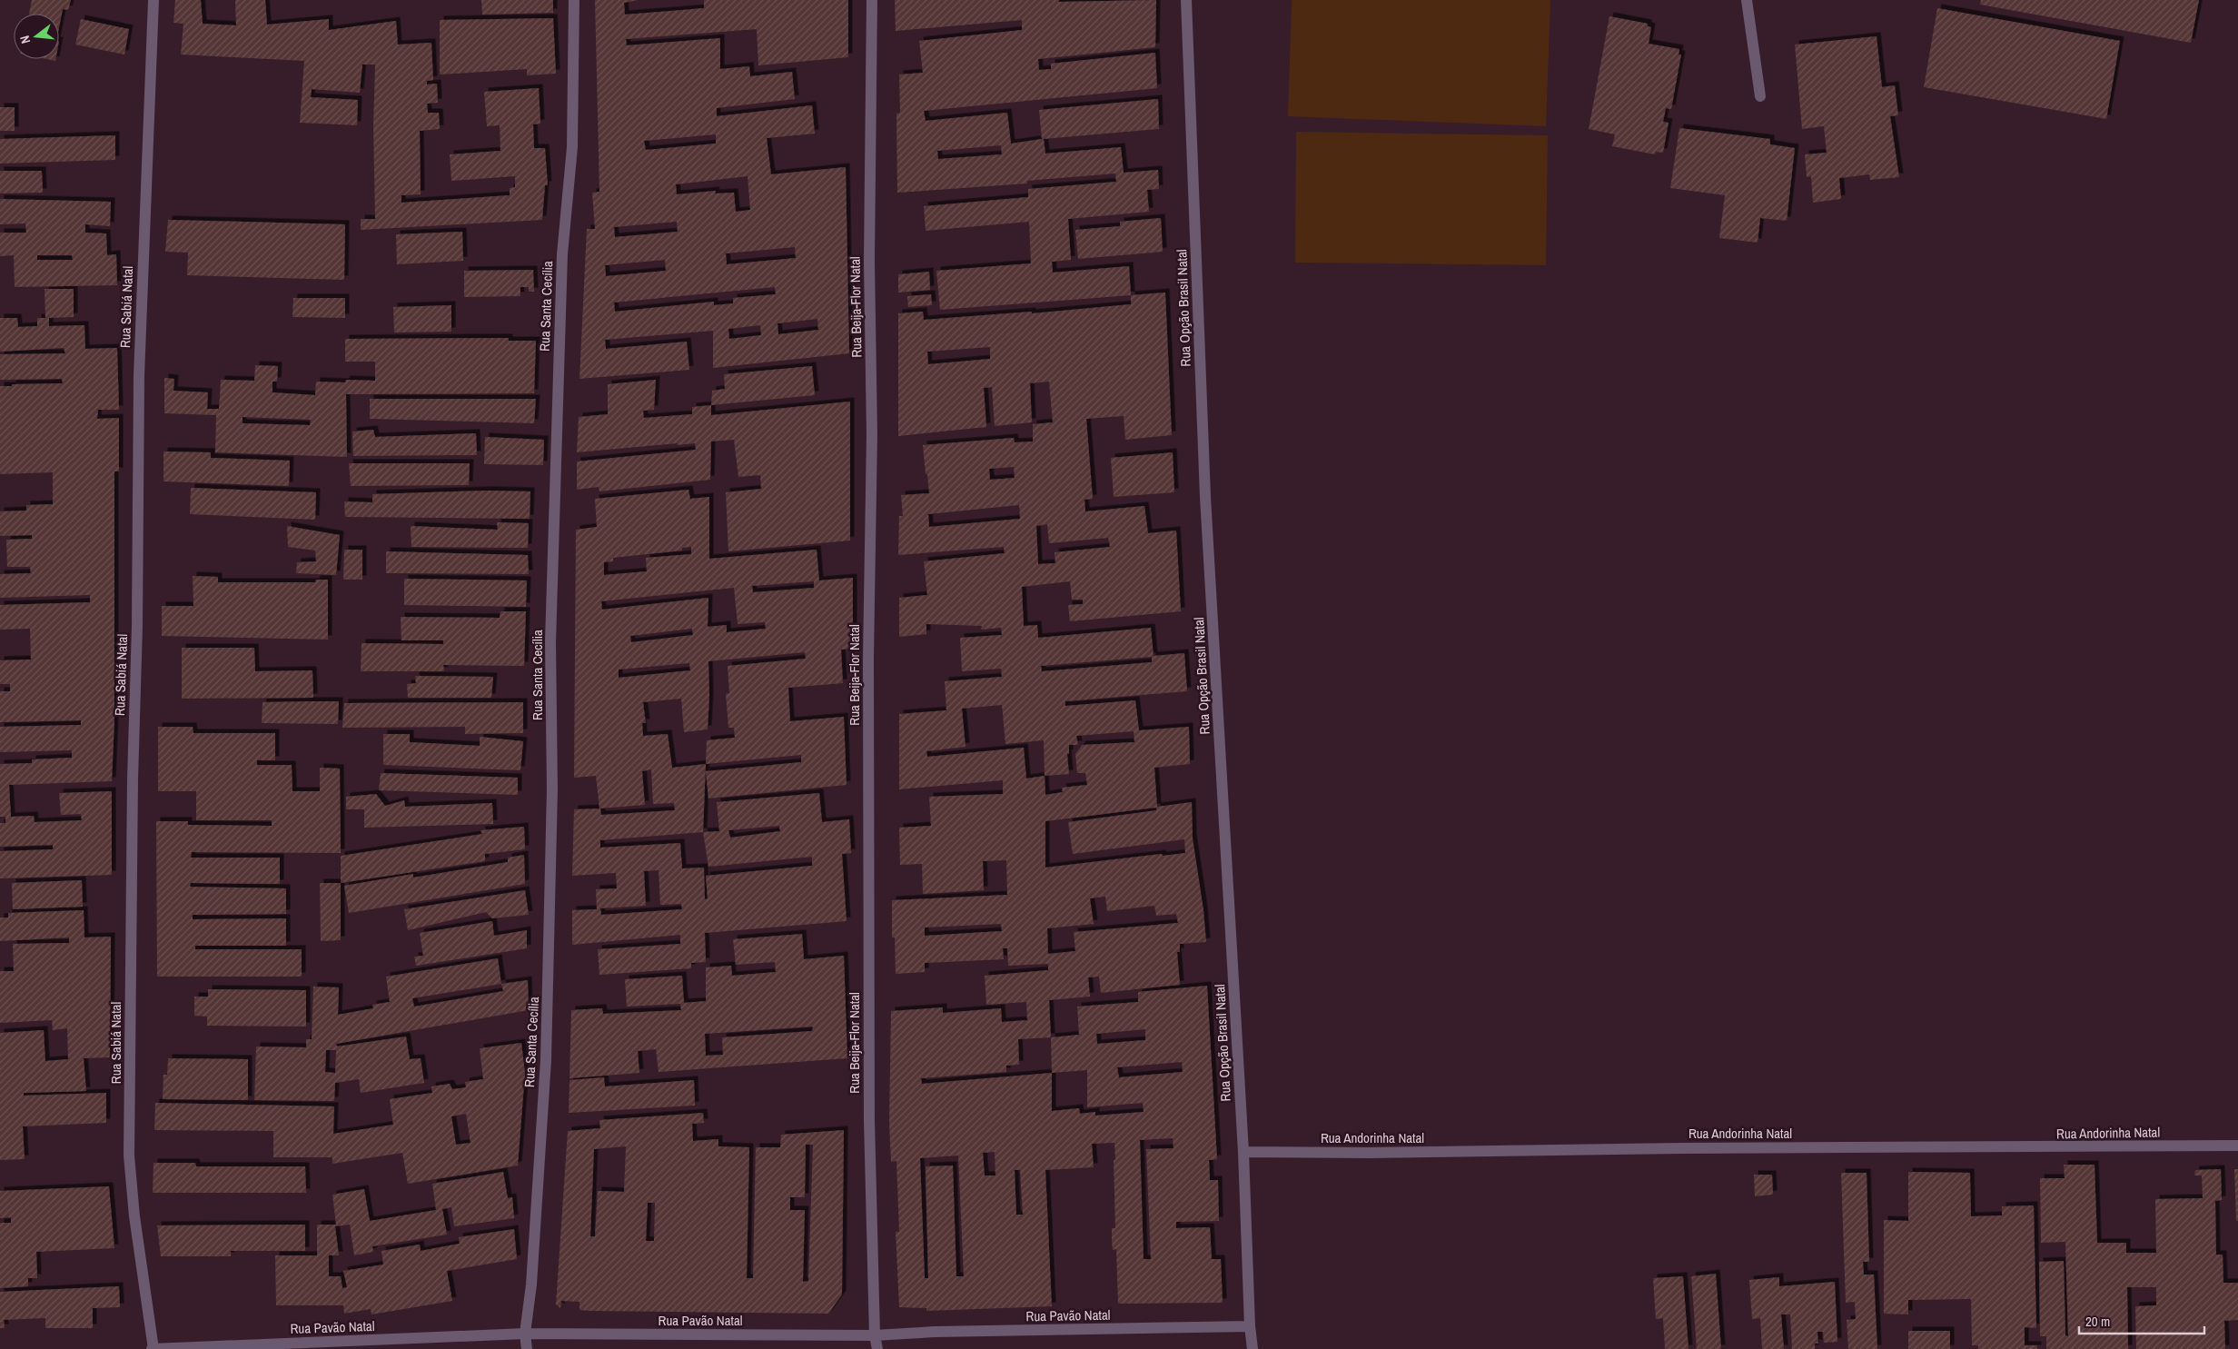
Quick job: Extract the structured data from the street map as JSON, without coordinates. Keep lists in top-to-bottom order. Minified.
{"streets":{"street":["Rua Santa Cecília","Rua Sabiá Natal","Rua Beija-Flor Natal","Rua Opção Brasil Natal","Rua Andorinha Natal","Rua Pavão Natal"]},"crossings":[["Rua Santa Cecília","Rua Pavão Natal"],["Rua Sabiá Natal","Rua Pavão Natal"],["Rua Beija-Flor Natal","Rua Pavão Natal"],["Rua Opção Brasil Natal","Rua Andorinha Natal"],["Rua Opção Brasil Natal","Rua Pavão Natal"]],"scale_bar":"20 m","north":"left"}
